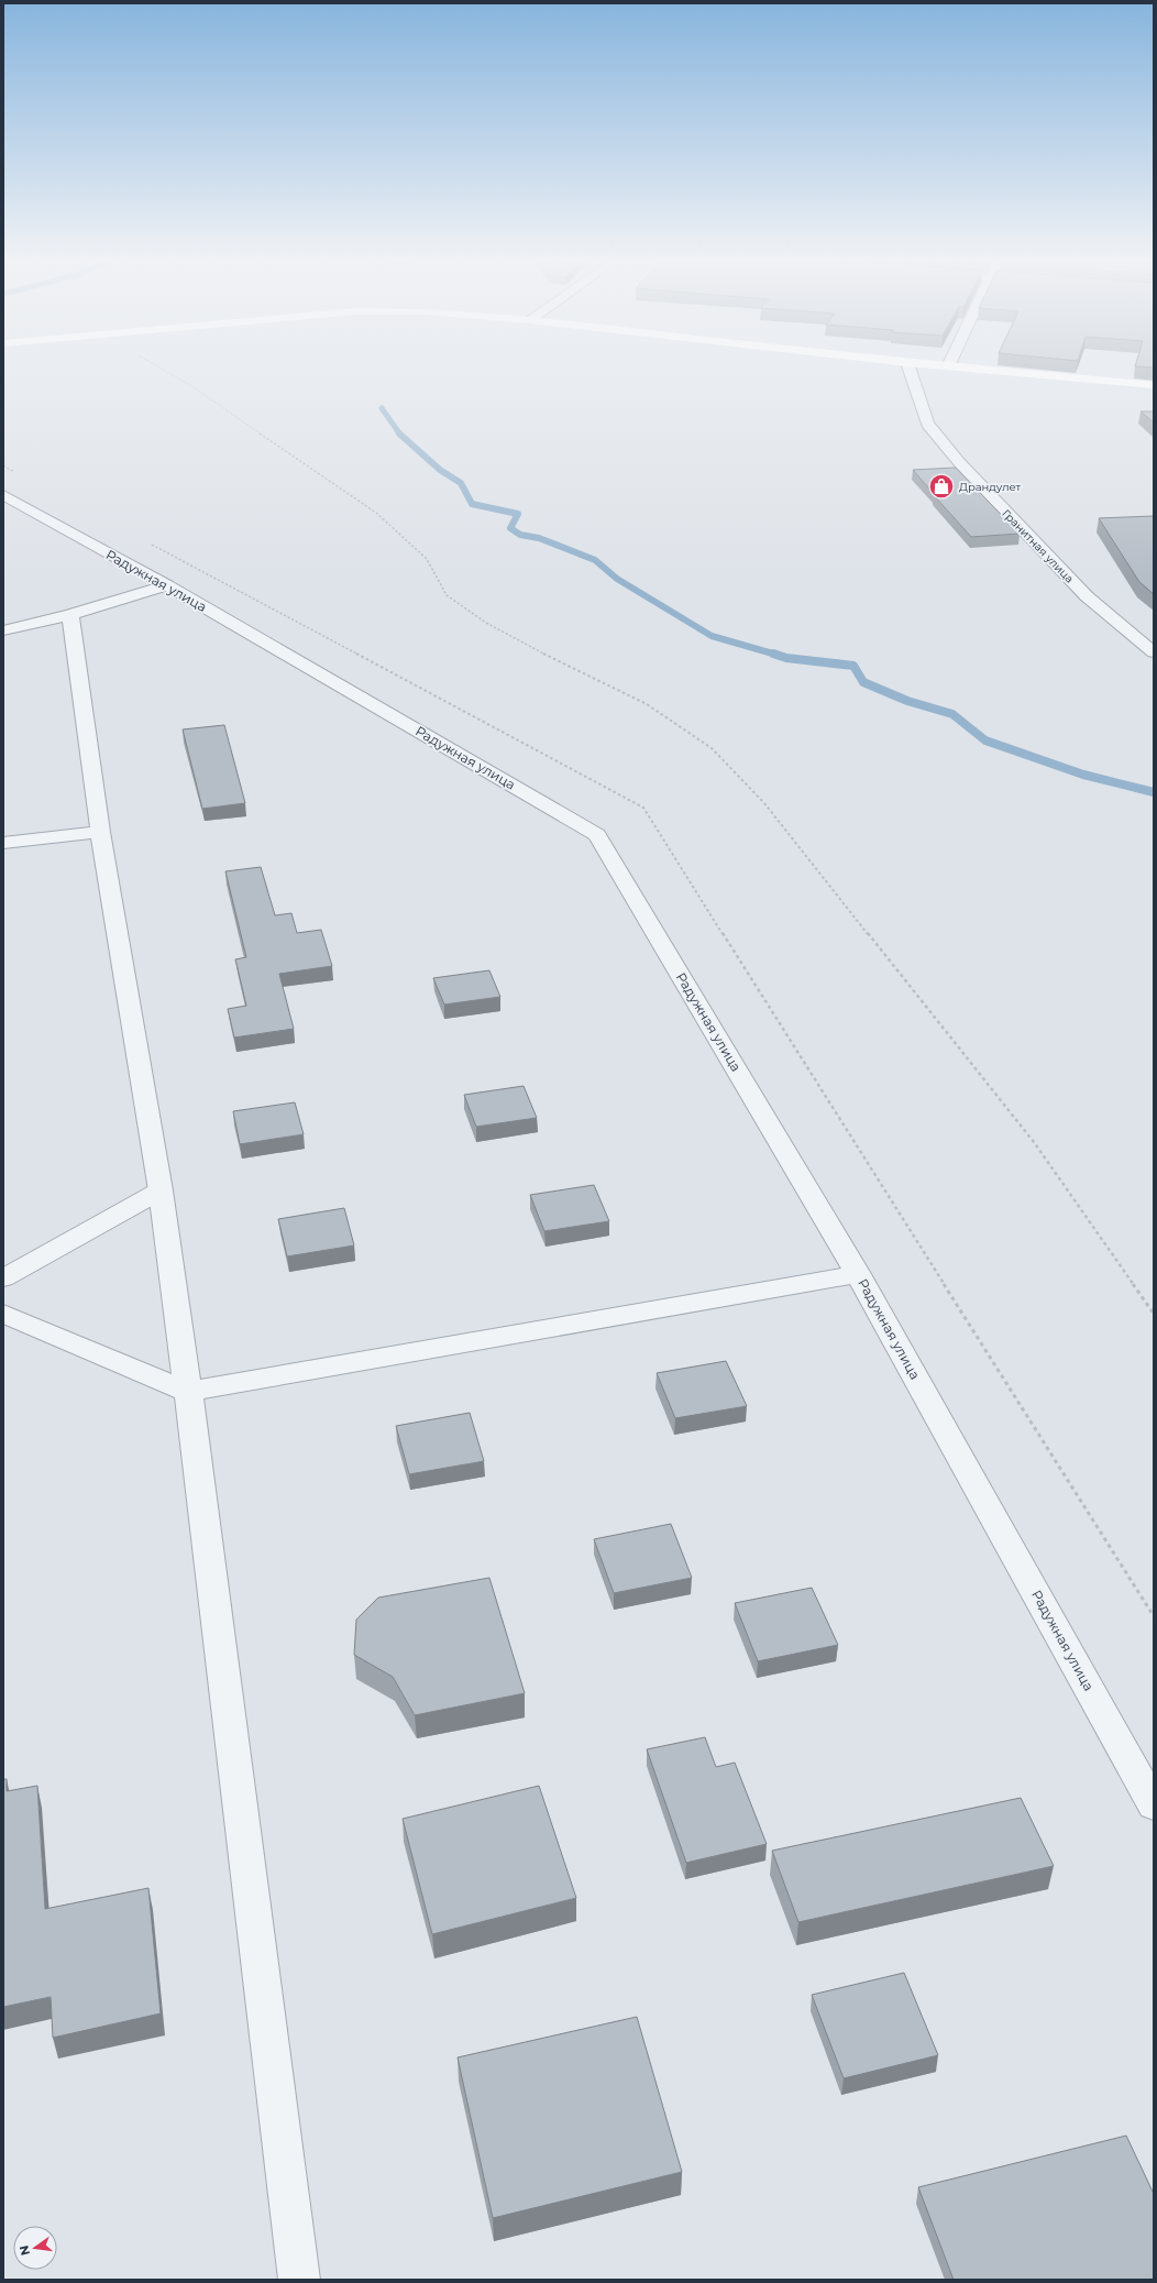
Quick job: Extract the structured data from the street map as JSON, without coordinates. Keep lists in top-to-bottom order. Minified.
{"streets":{"street":["Гранитная улица","Радужная улица"]},"places":{"shop":["Драндулет"]},"north":"left"}
